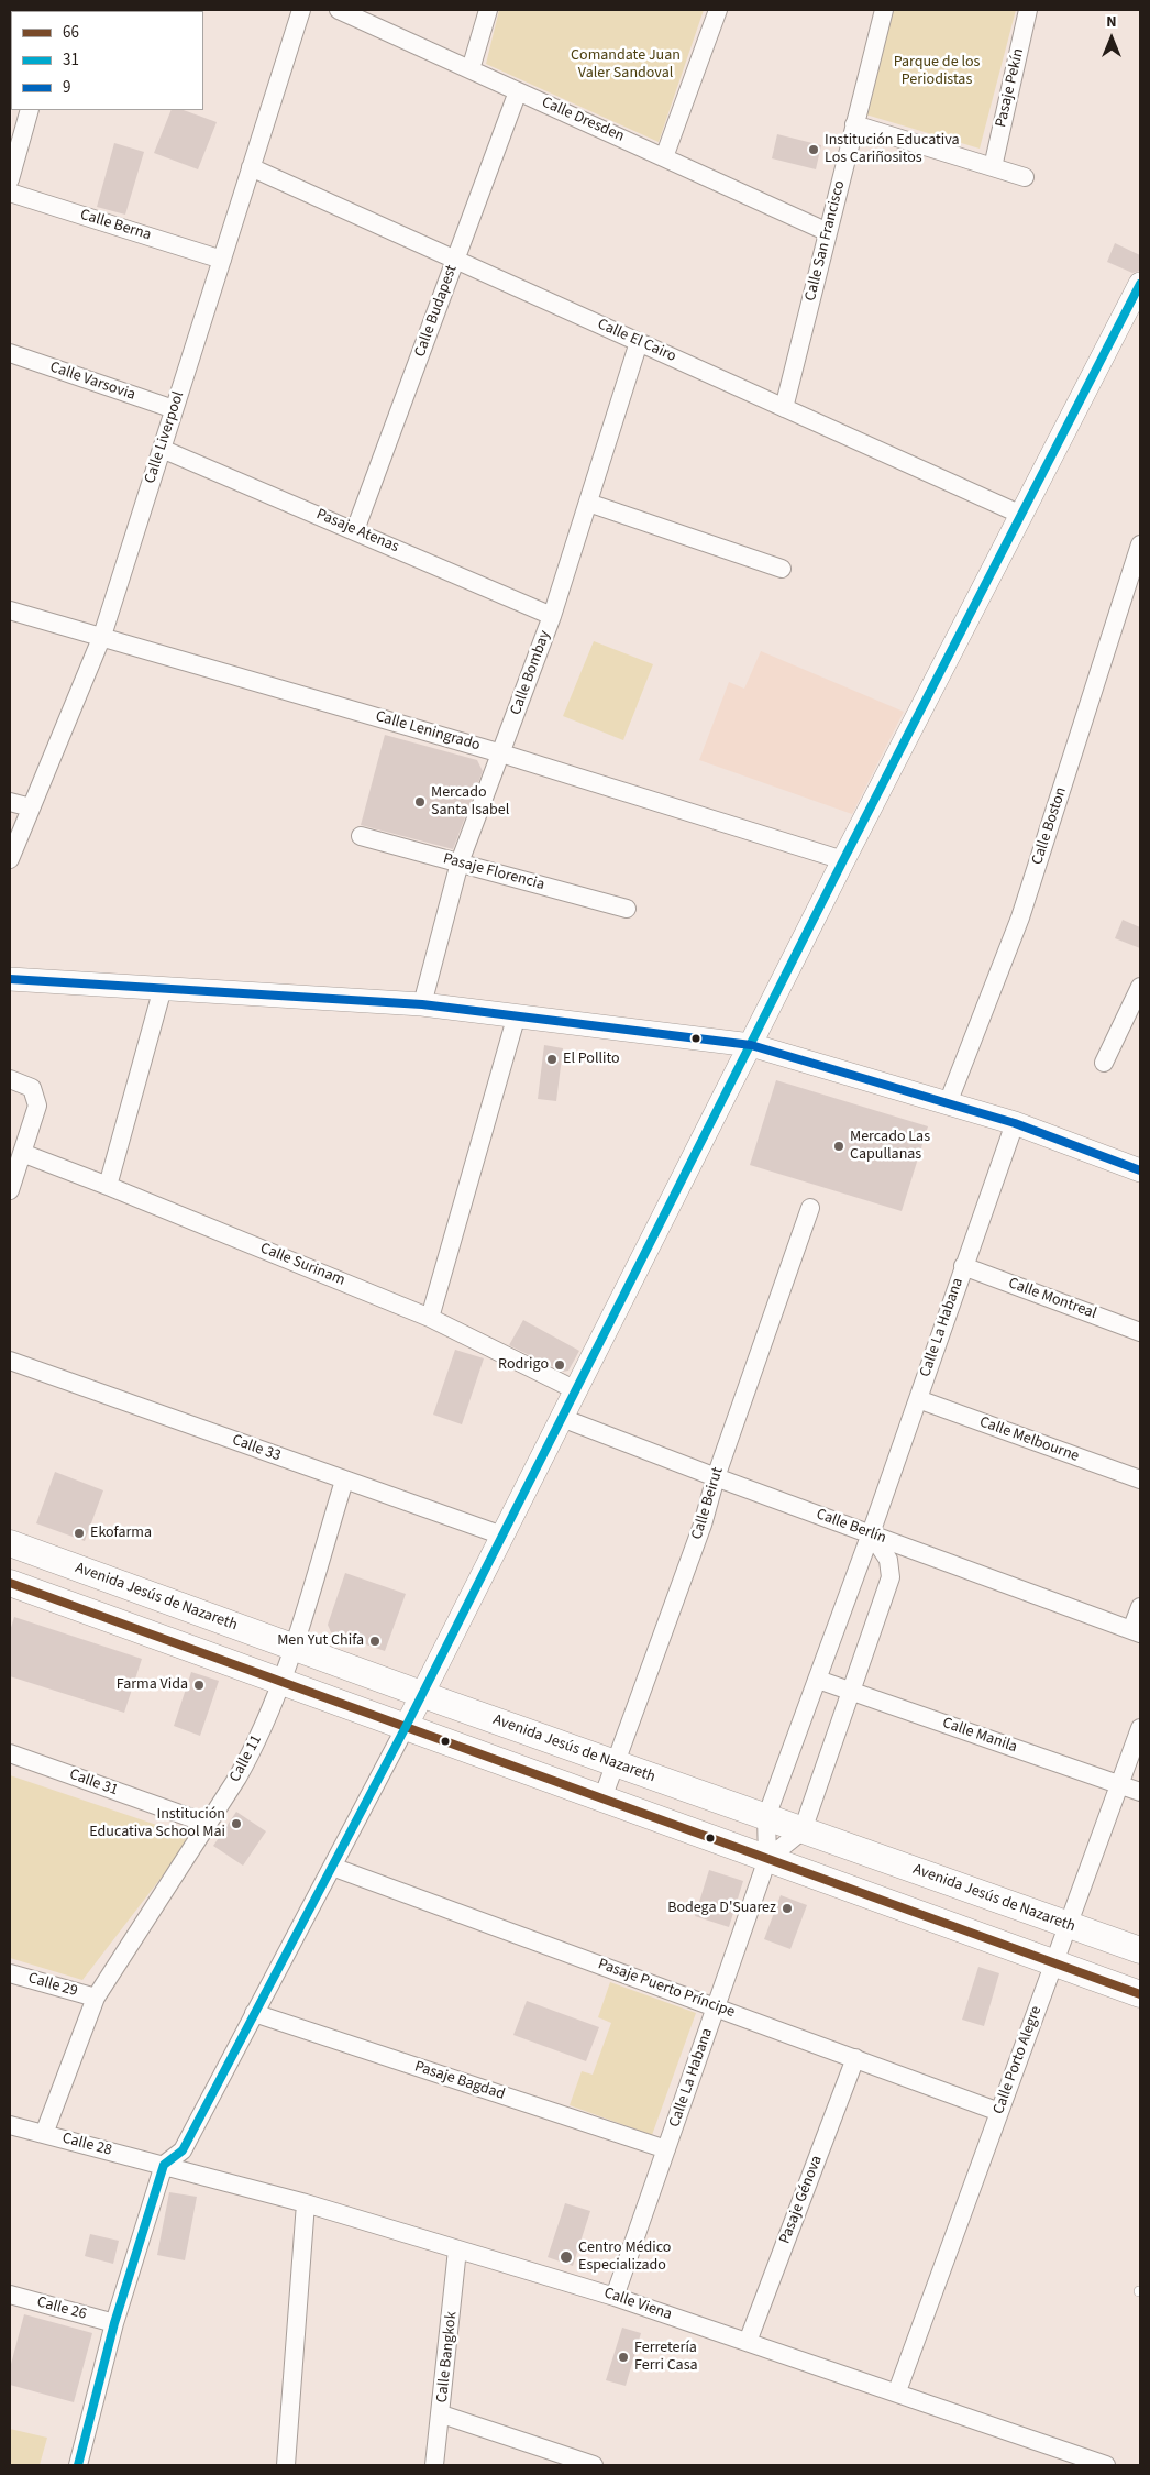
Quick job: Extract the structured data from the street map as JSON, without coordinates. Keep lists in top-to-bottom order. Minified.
{"streets":{"main road":["Avenida Jesús de Nazareth"],"street":["Pasaje Pekín","Calle Dresden","Calle Berna","Calle San Francisco","Calle Budapest","Calle El Cairo","Calle Varsovia","Calle Liverpool","Pasaje Atenas","Calle Bombay","Calle Leningrado","Calle Boston","Pasaje Florencia","Calle Surinam","Calle Montreal","Calle La Habana","Calle Melbourne","Calle 33","Calle Beirut","Calle Berlín","Calle Manila","Calle 11","Calle 31","Calle 29","Pasaje Puerto Príncipe","Calle Porto Alegre","Pasaje Bagdad","Calle 28","Pasaje Génova","Calle Viena","Calle 26","Calle Bangkok"]},"crossings":[["Calle Dresden","Calle San Francisco"],["Calle Dresden","Calle Budapest"],["Calle Berna","Calle Liverpool"],["Calle San Francisco","Calle El Cairo"],["Calle Budapest","Calle El Cairo"],["Calle Budapest","Pasaje Atenas"],["Calle El Cairo","Calle Liverpool"],["Calle El Cairo","Calle Bombay"],["Calle Varsovia","Calle Liverpool"],["Calle Liverpool","Pasaje Atenas"],["Calle Liverpool","Calle Leningrado"],["Pasaje Atenas","Calle Bombay"],["Calle Bombay","Calle Leningrado"],["Calle Bombay","Pasaje Florencia"],["Calle Montreal","Calle La Habana"],["Calle La Habana","Calle Melbourne"],["Calle La Habana","Calle Berlín"],["Calle La Habana","Avenida Jesús de Nazareth"],["Calle La Habana","Calle Manila"],["Calle La Habana","Pasaje Puerto Príncipe"],["Calle La Habana","Pasaje Bagdad"],["Calle La Habana","Calle Viena"],["Calle 33","Calle 11"],["Calle Beirut","Calle Berlín"],["Calle Beirut","Avenida Jesús de Nazareth"],["Avenida Jesús de Nazareth","Calle 11"],["Avenida Jesús de Nazareth","Calle Porto Alegre"],["Calle Manila","Calle Porto Alegre"],["Calle 11","Calle 31"],["Calle 11","Calle 29"],["Calle 11","Calle 28"],["Pasaje Puerto Príncipe","Calle Porto Alegre"],["Pasaje Puerto Príncipe","Pasaje Génova"],["Calle Porto Alegre","Calle Viena"],["Calle 28","Calle Viena"],["Pasaje Génova","Calle Viena"],["Calle Viena","Calle Bangkok"]],"parks":["Comandate Juan Valer Sandoval","Parque de los Periodistas"],"places":["Institución Educativa Los Cariñositos","Mercado Santa Isabel","El Pollito","Mercado Las Capullanas","Rodrigo","Ekofarma","Men Yut Chifa","Farma Vida","Institución Educativa School Mai","Bodega D'Suarez","Centro Médico Especializado","Ferretería Ferri Casa"],"lines":["transit line 31","transit line 9","transit line 66"],"legend":["66","31","9"],"north":"top"}
